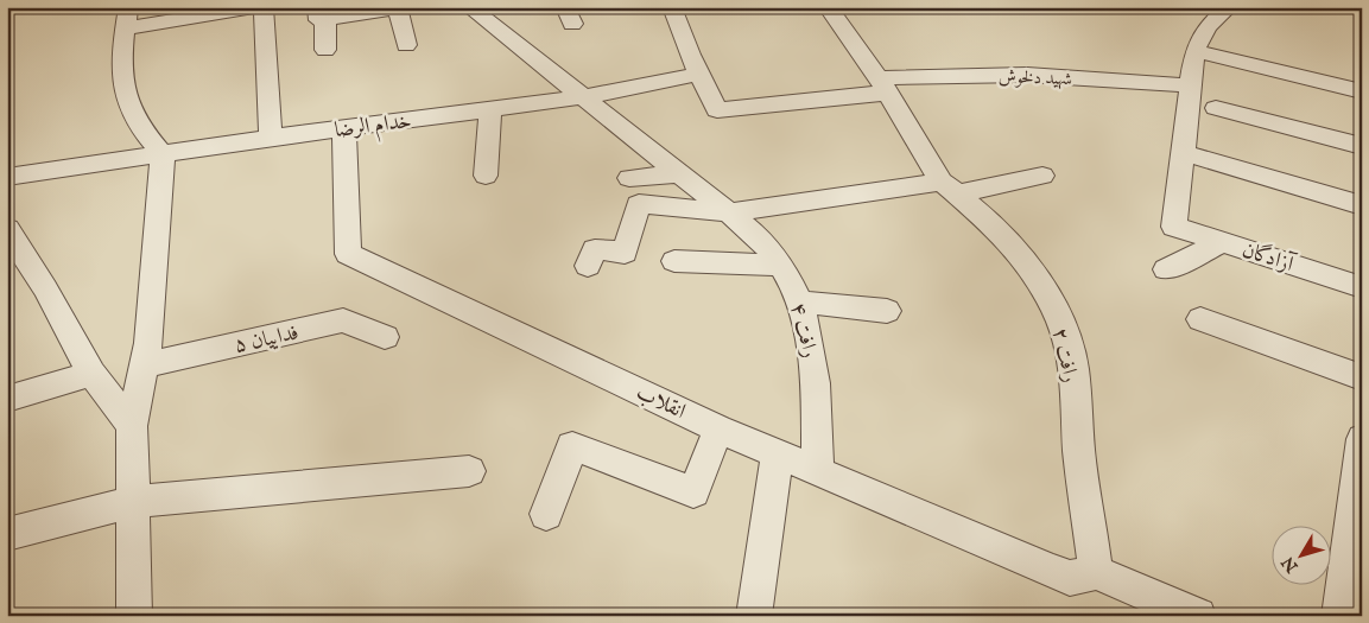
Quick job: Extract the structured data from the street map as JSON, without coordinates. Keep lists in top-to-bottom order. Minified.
{"streets":{"street":["شهید دلخوش","خدام الرضا","آزادگان","رافت ۴","فداییان ۵","رافت ۲","انقلاب"]},"crossings":[["شهید دلخوش","خدام الرضا"],["خدام الرضا","رافت ۴"],["خدام الرضا","انقلاب"],["رافت ۴","انقلاب"],["رافت ۲","انقلاب"]],"north":"bottom left"}
